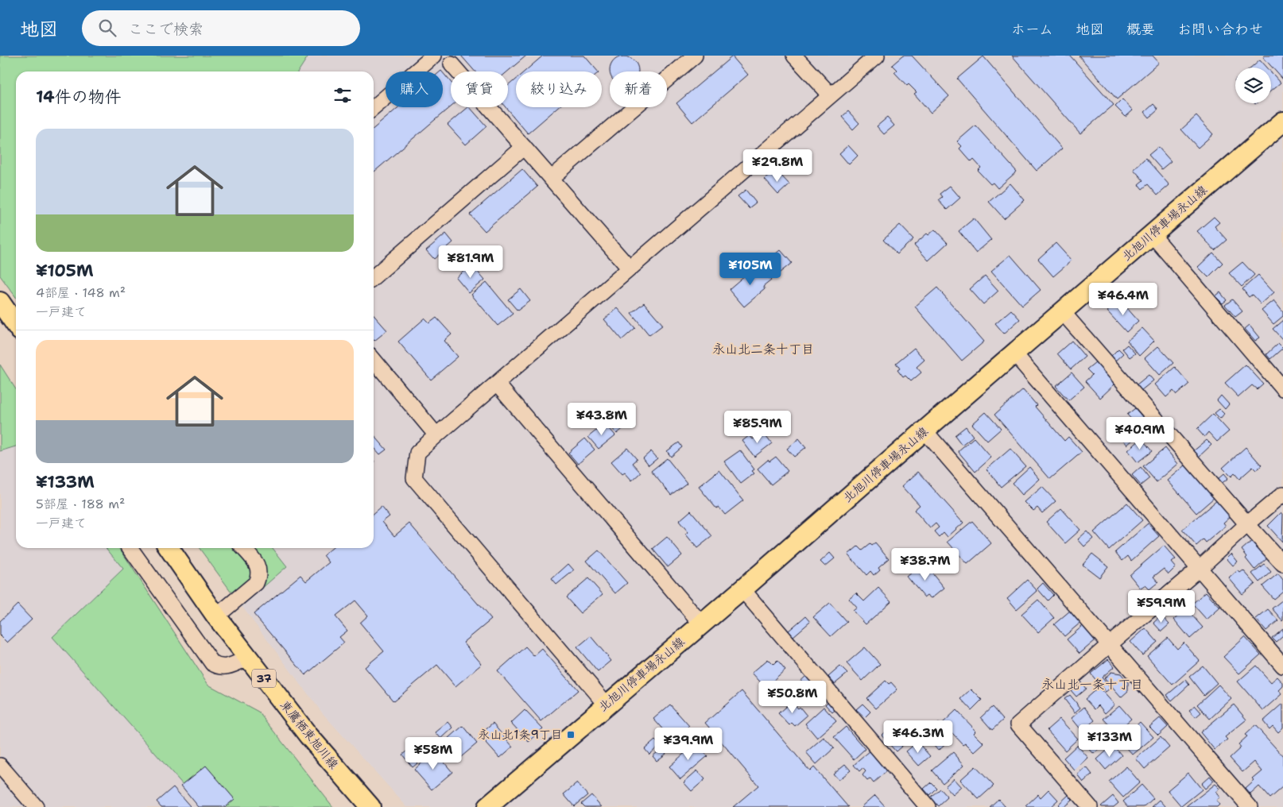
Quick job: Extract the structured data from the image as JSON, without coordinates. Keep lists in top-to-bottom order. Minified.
{"streets":{"main road":["北旭川停車場永山線","37","東鷹栖東旭川線"]},"districts":["永山北二条十丁目","永山北一条十丁目"],"places":{"transit":["永山北1条9丁目"]},"page":{"header":"地図","search":"ここで検索","nav":["ホーム","地図","概要","お問い合わせ"],"chip":["購入","賃貸","絞り込み","新着"],"heading":"14件の物件","list":[{"name":"¥105M","note":"4部屋 · 148 m² · 一戸建て"},{"name":"¥133M","note":"5部屋 · 188 m² · 一戸建て"}],"price":["¥29.8M","¥81.9M","¥105M","¥46.4M","¥43.8M","¥85.9M","¥40.9M","¥38.7M","¥59.9M","¥50.8M","¥46.3M","¥133M","¥39.9M","¥58M"]}}
